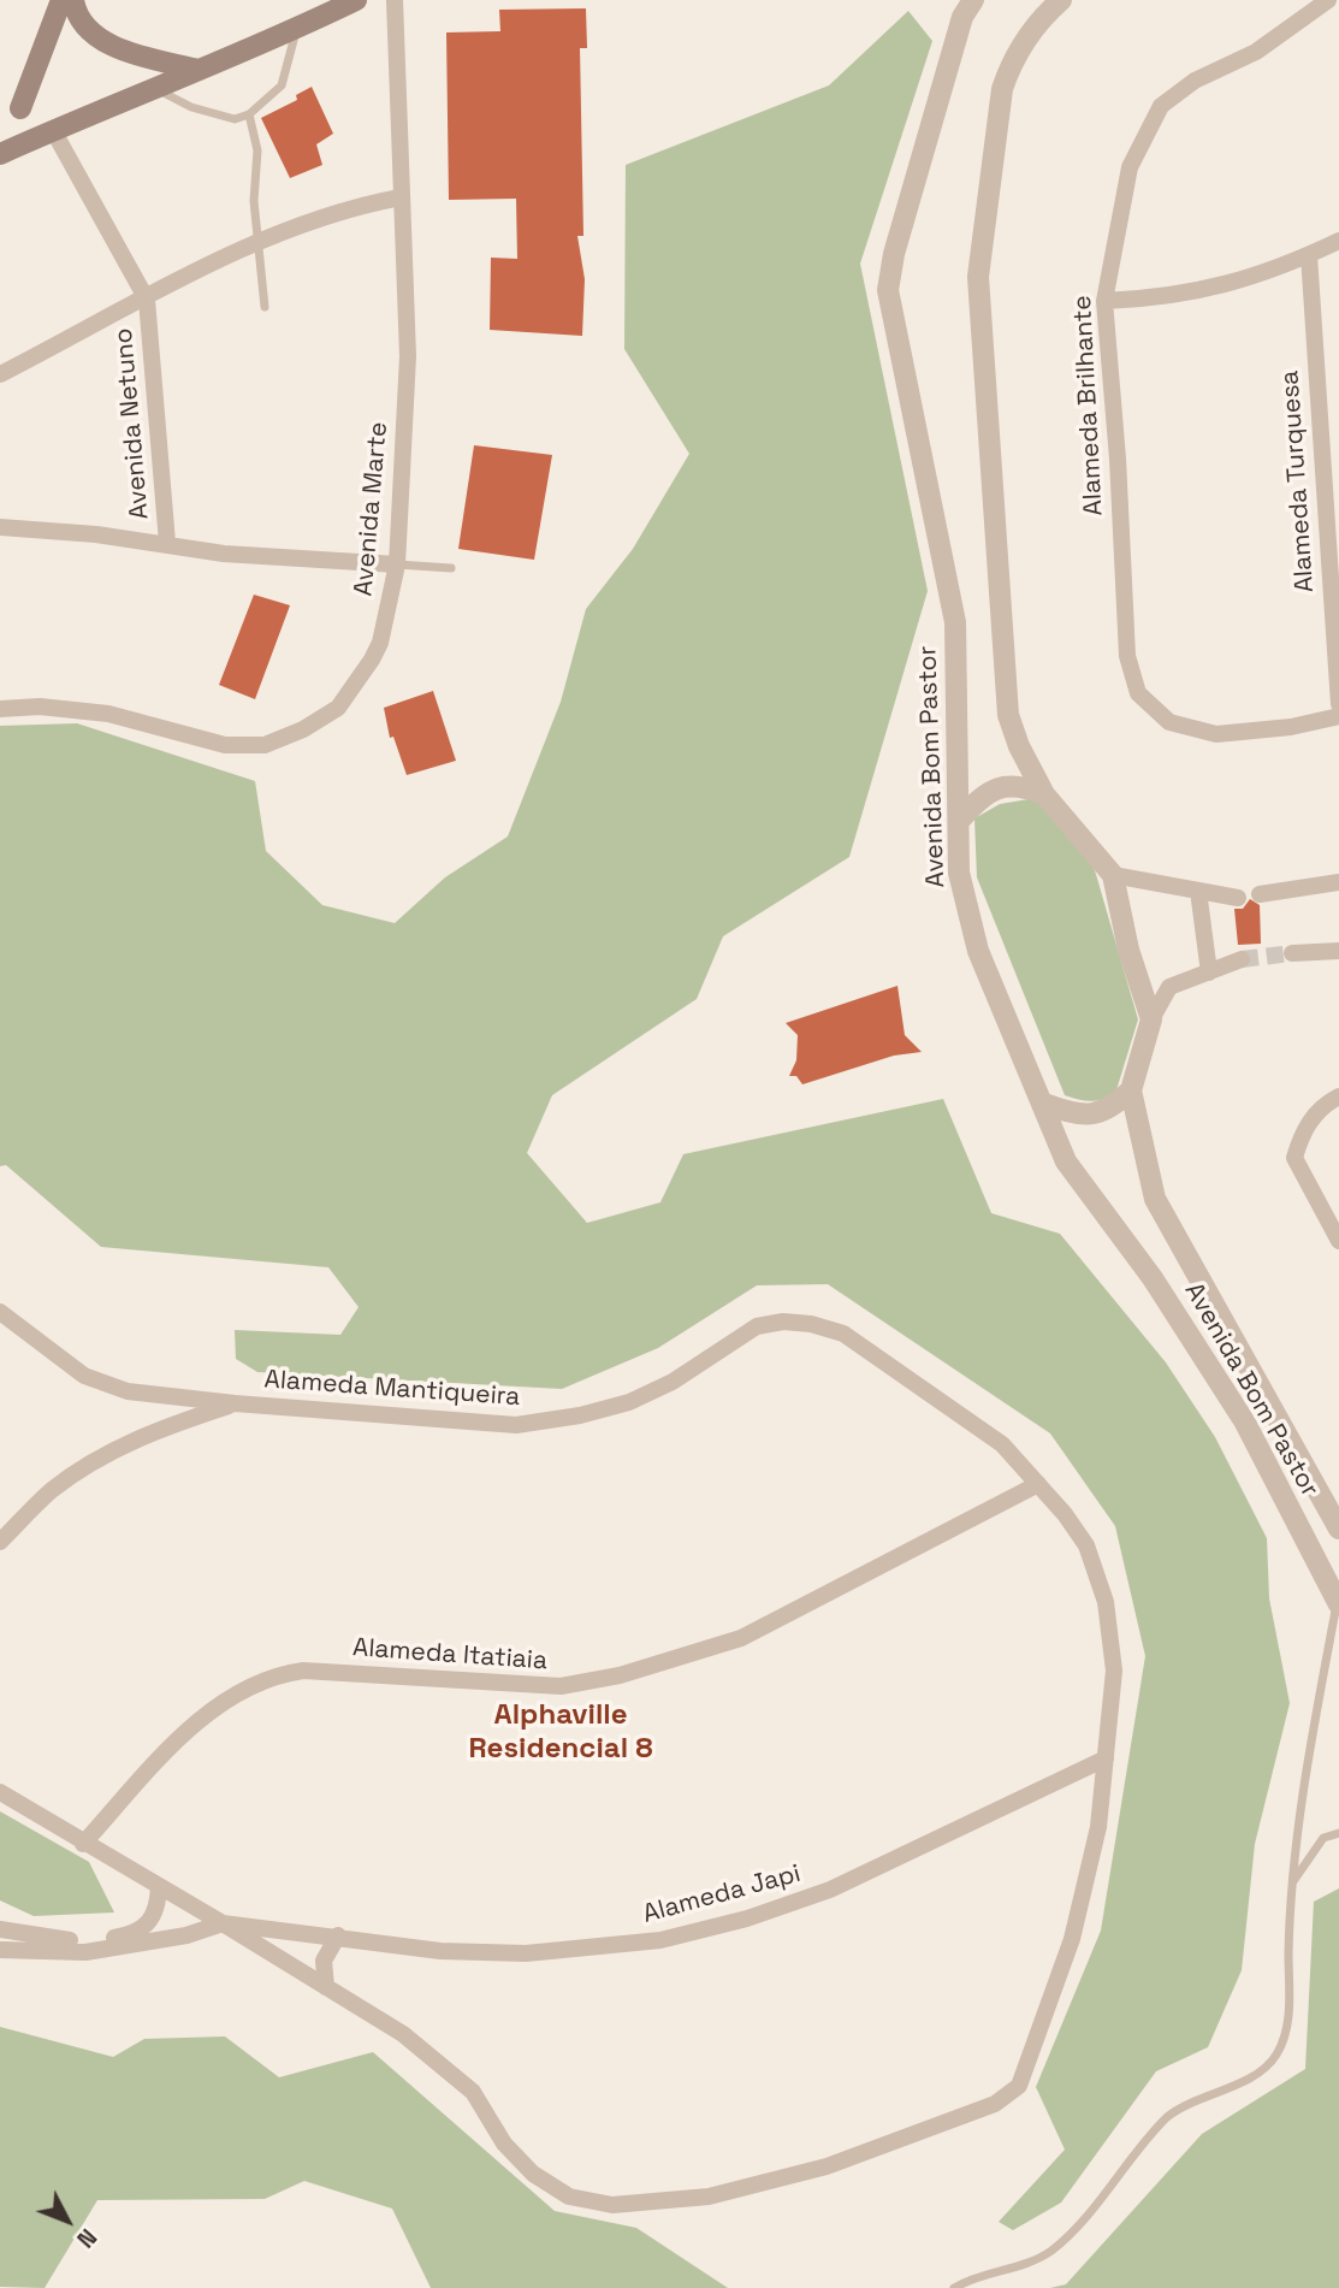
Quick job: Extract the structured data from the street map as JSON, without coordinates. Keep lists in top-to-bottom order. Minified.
{"streets":{"street":["Alameda Brilhante","Avenida Netuno","Alameda Turquesa","Avenida Marte","Avenida Bom Pastor","Alameda Mantiqueira","Alameda Itatiaia","Alameda Japi"]},"crossings":[["Alameda Mantiqueira","Alameda Itatiaia"],["Alameda Mantiqueira","Alameda Japi"]],"districts":["Alphaville Residencial 8"],"north":"bottom right"}
